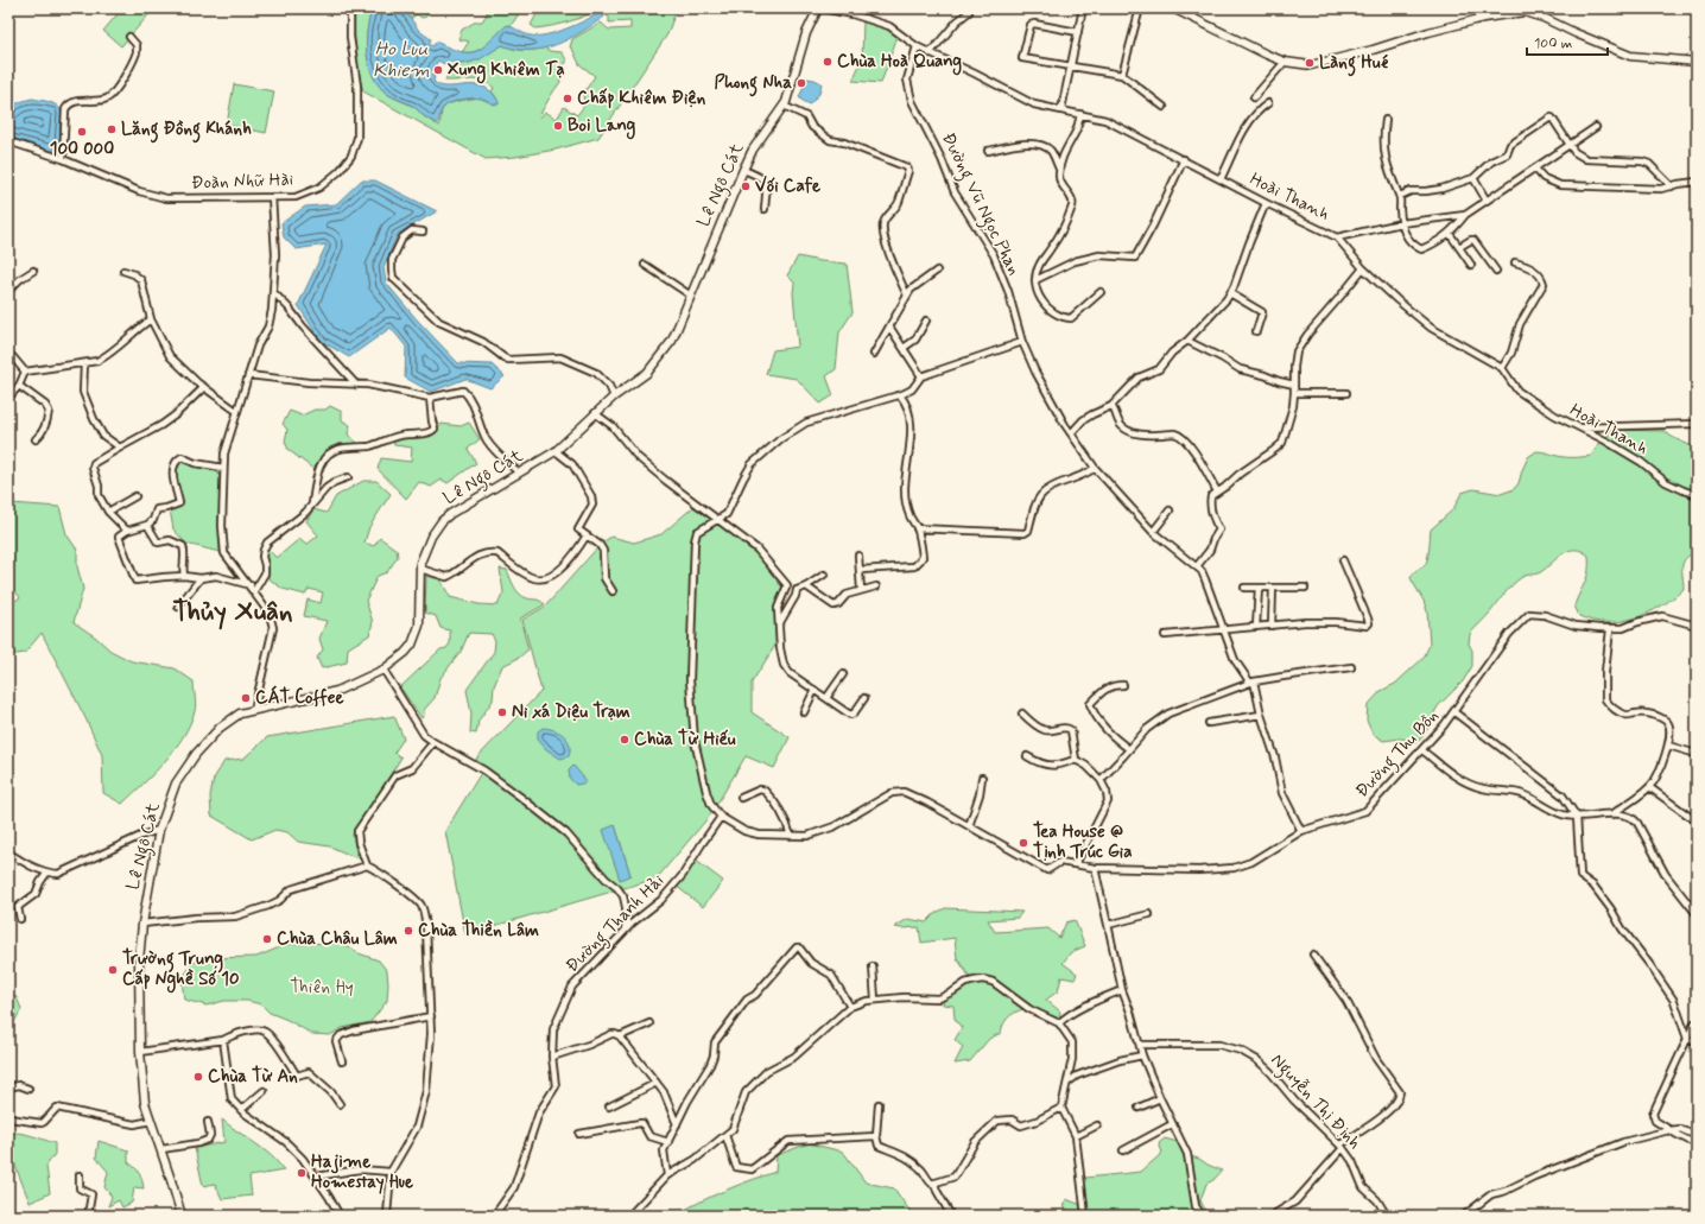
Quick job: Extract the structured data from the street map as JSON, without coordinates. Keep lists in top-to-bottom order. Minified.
{"streets":{"street":["Đoàn Nhữ Hài","Lê Ngô Cát","Hoài Thanh","Đường Vũ Ngọc Phan","Đường Thu Bồn","Đường Thanh Hải","Nguyễn Thị Định"]},"crossings":[["Lê Ngô Cát","Hoài Thanh"],["Hoài Thanh","Đường Vũ Ngọc Phan"],["Đường Vũ Ngọc Phan","Đường Thu Bồn"],["Đường Thu Bồn","Đường Thanh Hải"]],"districts":["Thủy Xuân"],"water":["Ho Luu Khiem"],"parks":["Thiên Hy"],"places":["Chùa Hoà Quang","Làng Hué","Xung Khiêm Tạ","Phong Nha","Chấp Khiêm Điện","Boi Lang","Lăng Đồng Khánh","100 000","Vối Cafe","CÁT Coffee","Ni xá Diệu Trạm","Chùa Từ Hiếu","Tea House @ Tịnh Trúc Gia","Chùa Thiền Lâm","Chùa Châu Lâm","Trường Trung Cấp Nghề Số 10","Chùa Từ An","Hajime Homestay Hue"],"scale_bar":"100 m"}
